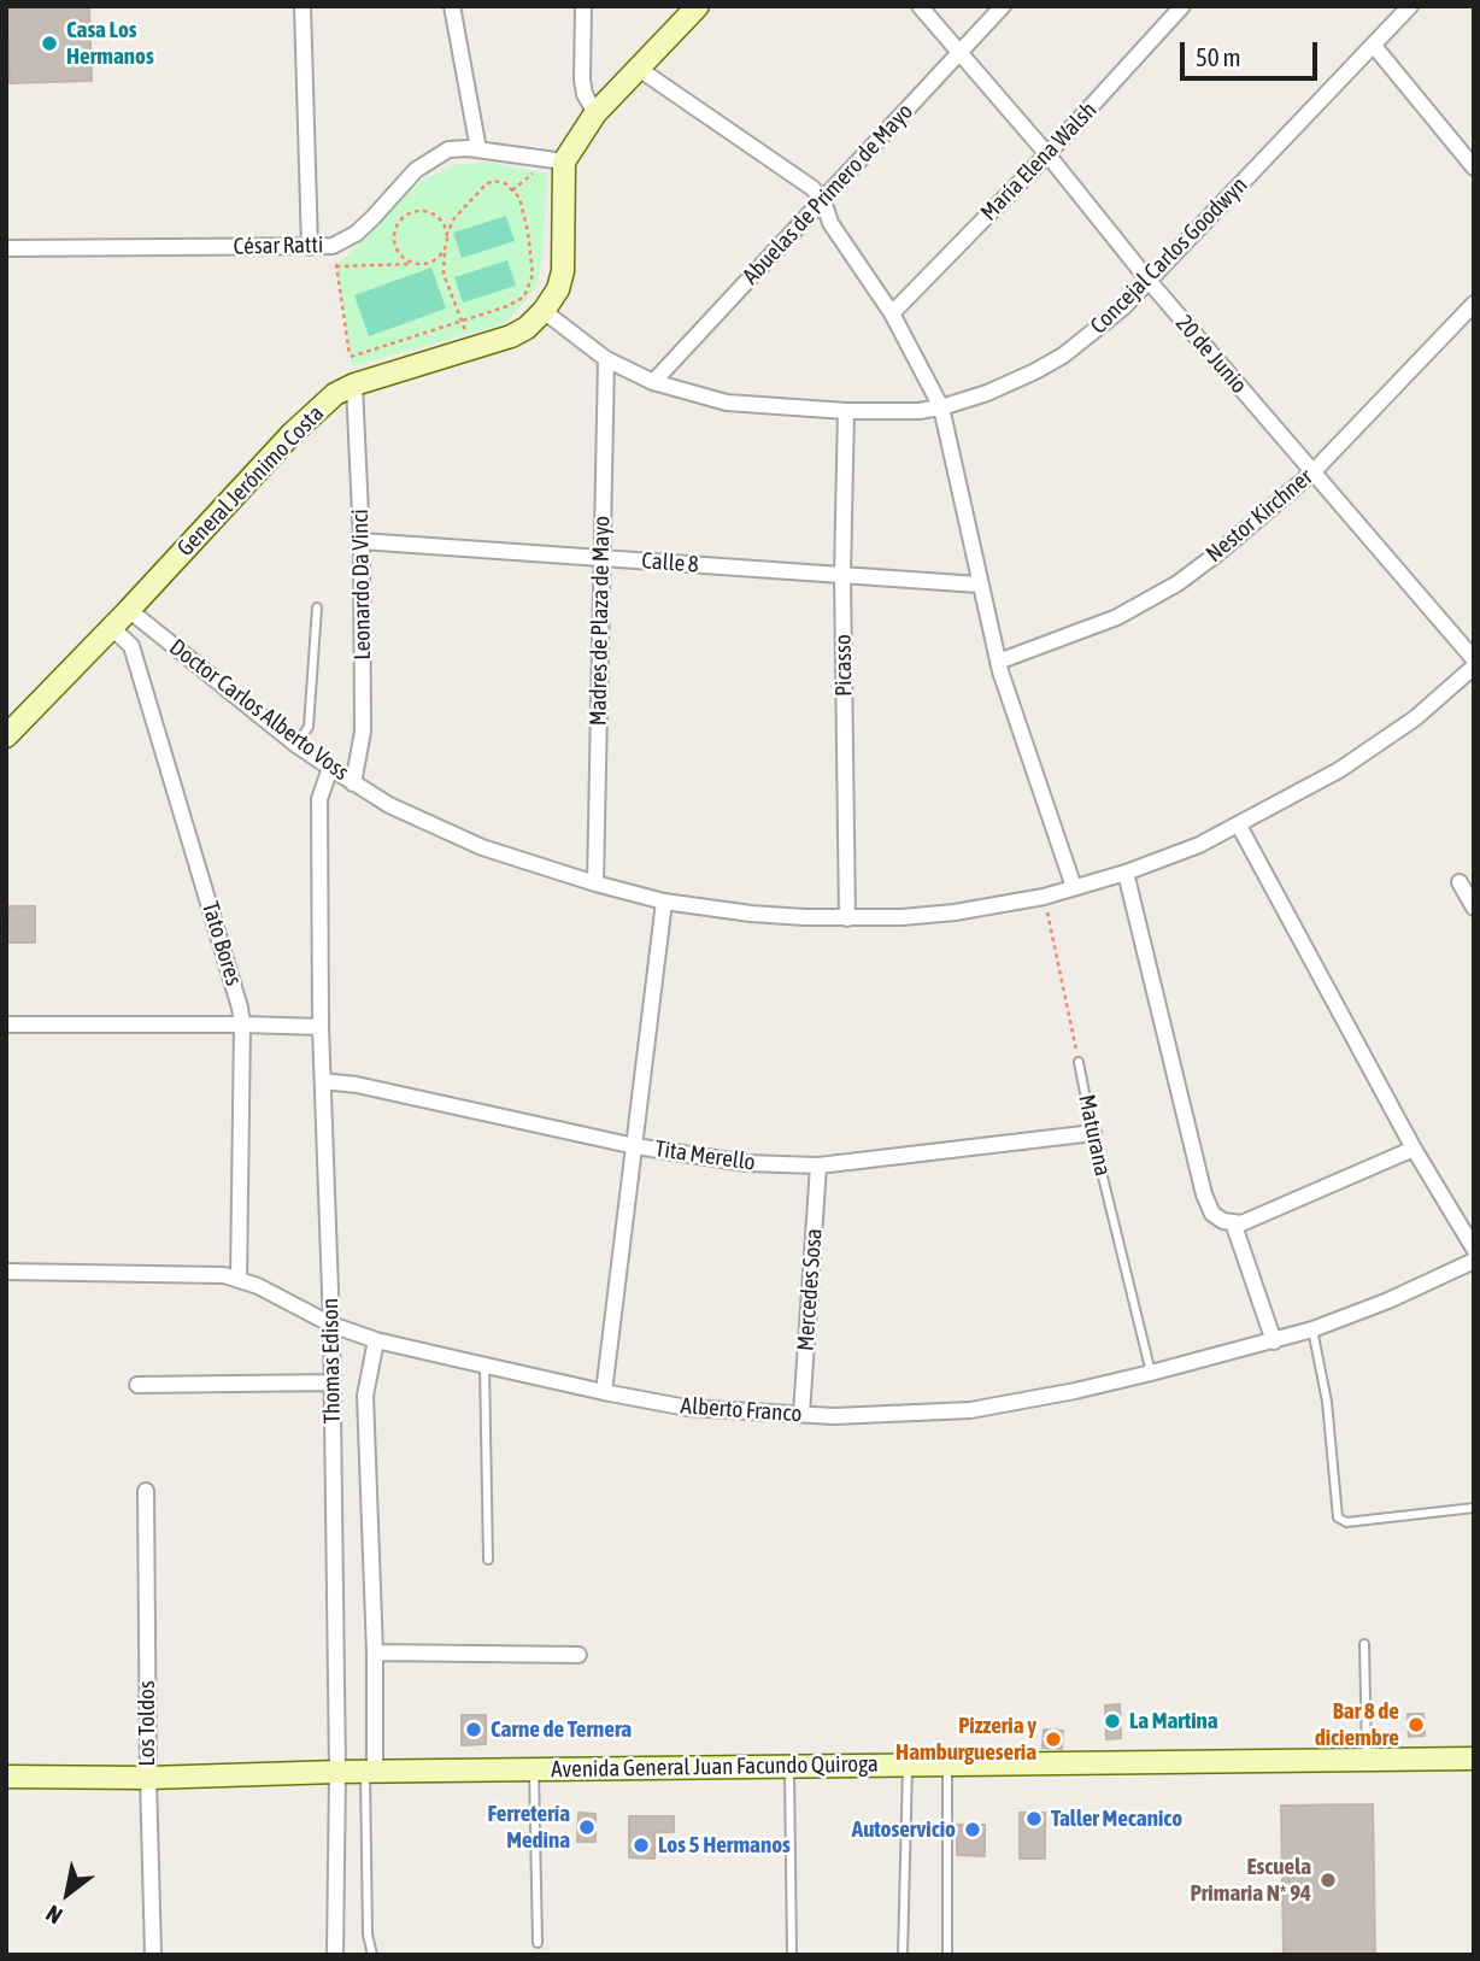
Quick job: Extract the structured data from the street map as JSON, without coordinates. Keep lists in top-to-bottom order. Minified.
{"streets":{"street":["María Elena Walsh","Abuelas de Primero de Mayo","César Ratti","Concejal Carlos Goodwyn","20 de Junio","General Jerónimo Costa","Nestor Kirchner","Calle 8","Leonardo Da Vinci","Madres de Plaza de Mayo","Picasso","Doctor Carlos Alberto Voss","Tato Bores","Tita Merello","Mercedes Sosa","Thomas Edison","Alberto Franco","Los Toldos","Avenida General Juan Facundo Quiroga"],"lane":["Maturana"]},"crossings":[["María Elena Walsh","20 de Junio"],["Abuelas de Primero de Mayo","Concejal Carlos Goodwyn"],["Abuelas de Primero de Mayo","20 de Junio"],["César Ratti","General Jerónimo Costa"],["Concejal Carlos Goodwyn","20 de Junio"],["Concejal Carlos Goodwyn","General Jerónimo Costa"],["Concejal Carlos Goodwyn","Madres de Plaza de Mayo"],["Concejal Carlos Goodwyn","Picasso"],["20 de Junio","Nestor Kirchner"],["General Jerónimo Costa","Leonardo Da Vinci"],["General Jerónimo Costa","Doctor Carlos Alberto Voss"],["General Jerónimo Costa","Tato Bores"],["Calle 8","Leonardo Da Vinci"],["Calle 8","Madres de Plaza de Mayo"],["Calle 8","Picasso"],["Leonardo Da Vinci","Doctor Carlos Alberto Voss"],["Madres de Plaza de Mayo","Doctor Carlos Alberto Voss"],["Picasso","Doctor Carlos Alberto Voss"],["Doctor Carlos Alberto Voss","Maturana"],["Doctor Carlos Alberto Voss","Thomas Edison"],["Tato Bores","Alberto Franco"],["Maturana","Tita Merello"],["Maturana","Alberto Franco"],["Tita Merello","Mercedes Sosa"],["Tita Merello","Thomas Edison"],["Mercedes Sosa","Alberto Franco"],["Thomas Edison","Alberto Franco"],["Thomas Edison","Avenida General Juan Facundo Quiroga"],["Los Toldos","Avenida General Juan Facundo Quiroga"]],"places":["Casa Los Hermanos","La Martina","Bar 8 de diciembre","Carne de Ternera","Pizzeria y Hamburgueseria","Taller Mecanico","Ferretería Medina","Autoservicio","Los 5 Hermanos","Escuela Primaria N* 94"],"scale_bar":"50 m","north":"bottom left"}
